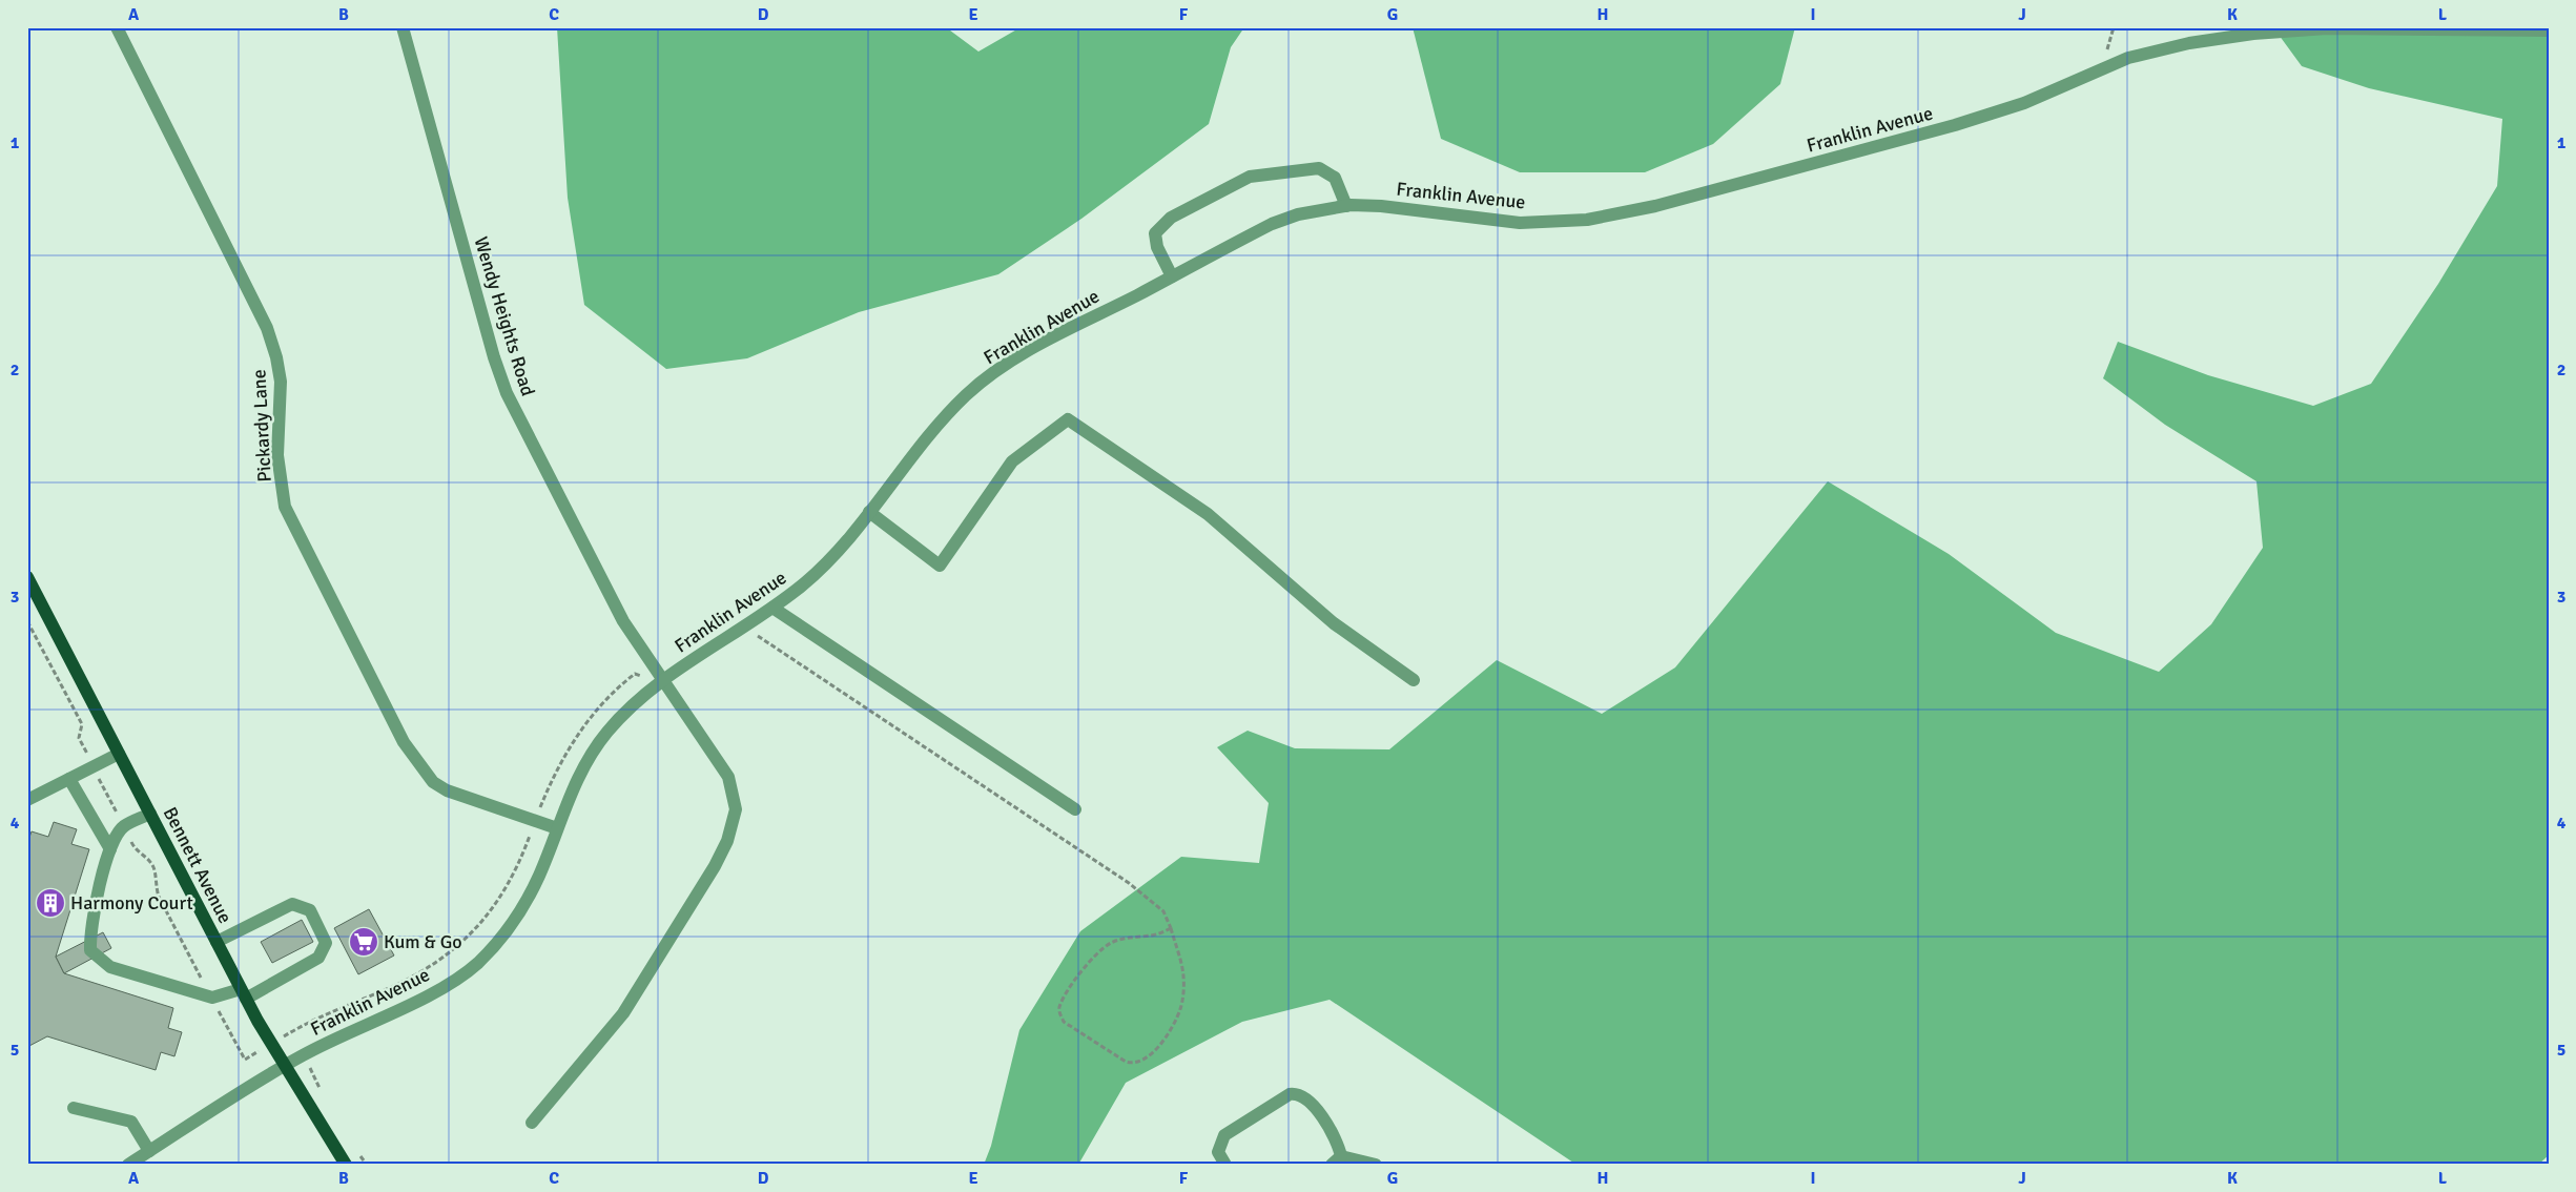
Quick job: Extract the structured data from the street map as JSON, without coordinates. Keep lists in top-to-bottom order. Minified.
{"streets":{"main road":["Bennett Avenue"],"street":["Franklin Avenue","Wendy Heights Road","Pickardy Lane"]},"crossings":[["Franklin Avenue","Wendy Heights Road"],["Franklin Avenue","Pickardy Lane"],["Franklin Avenue","Bennett Avenue"]],"places":{"building":["Harmony Court"],"supermarket":["Kum & Go"]},"grid":{"columns":["A","B","C","D","E","F","G","H","I","J","K","L"],"rows":["1","2","3","4","5"]}}
